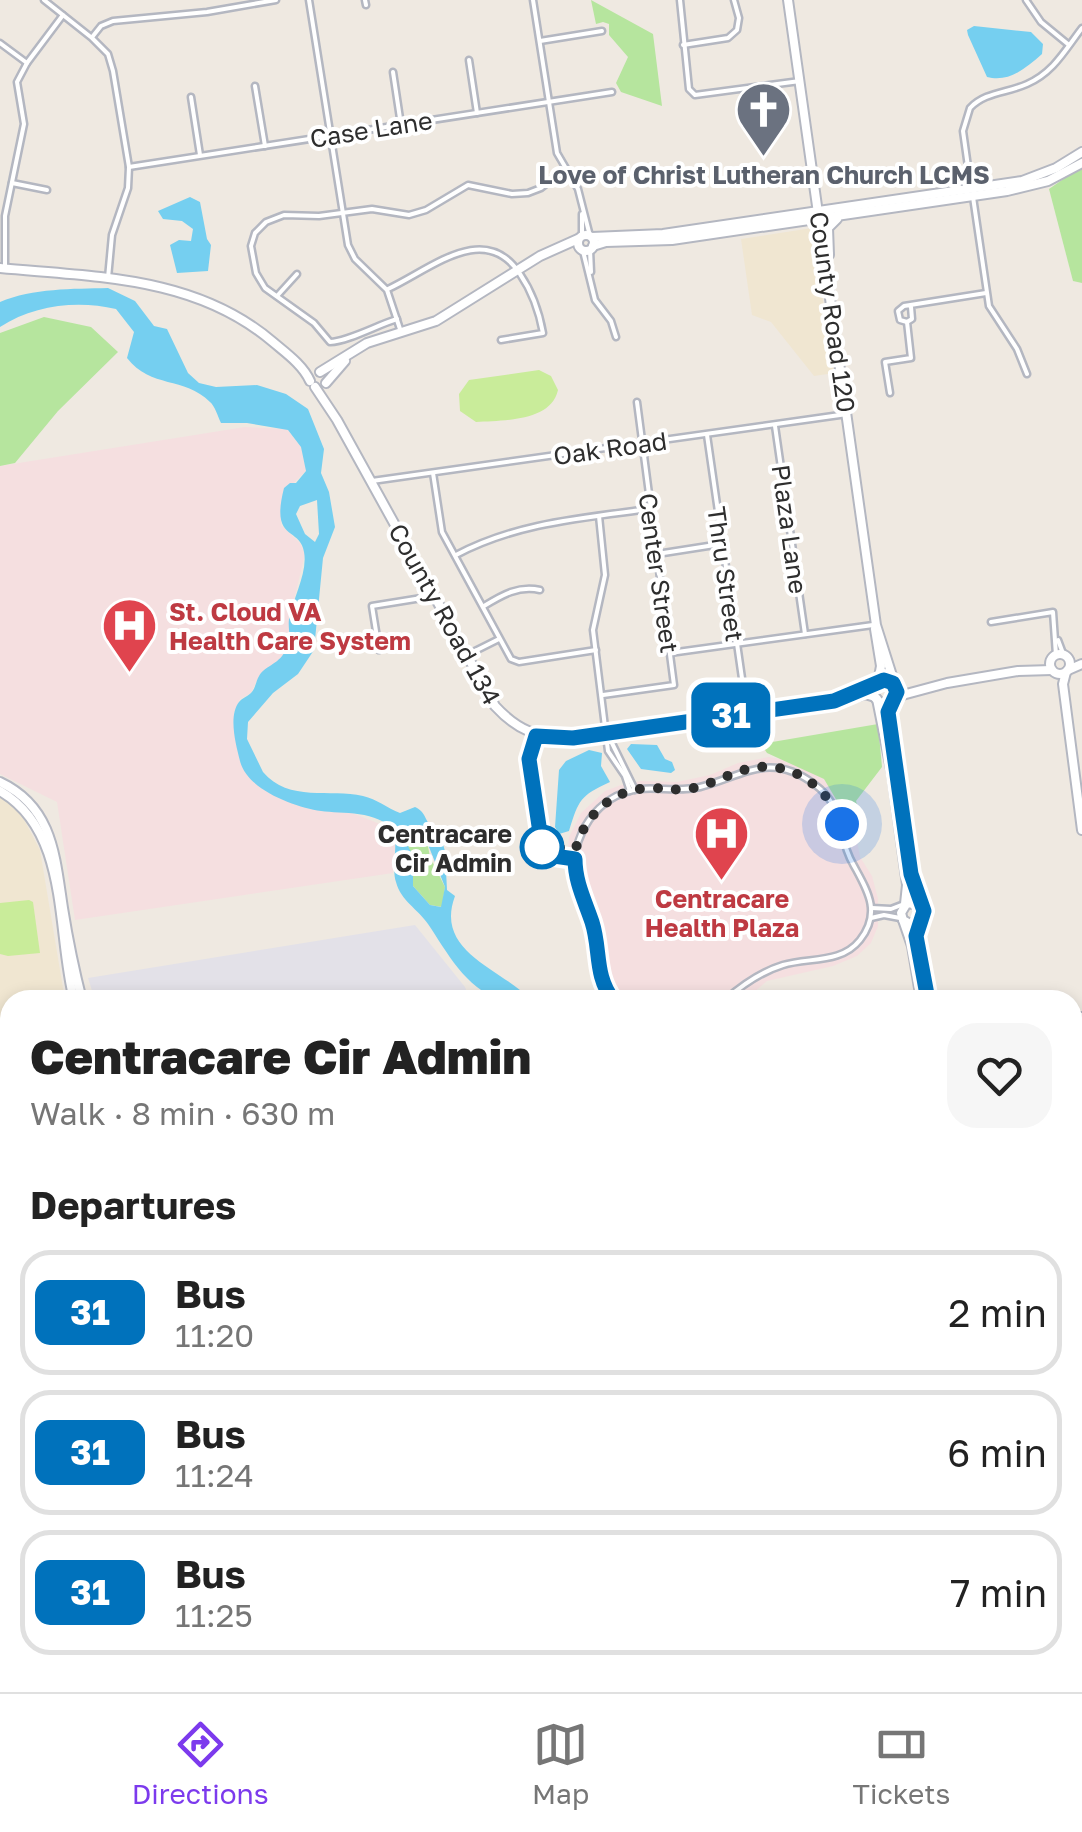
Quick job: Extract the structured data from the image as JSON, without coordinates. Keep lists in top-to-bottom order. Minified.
{"streets":{"street":["Case Lane","County Road 120","Oak Road","Plaza Lane","Center Street","Thru Street","County Road 134"]},"crossings":[["County Road 120","Oak Road"],["County Road 120","County Road 134"],["Oak Road","Plaza Lane"],["Oak Road","Center Street"],["Oak Road","Thru Street"],["Oak Road","County Road 134"],["Thru Street","County Road 134"]],"places":{"church":["Love of Christ Lutheran Church LCMS"],"hospital":["St. Cloud VA Health Care System","Centracare Health Plaza"],"other":["Centracare Cir Admin"]},"lines":["bus line 31"],"page":{"on_map":"31","heading":[["Centracare Cir Admin","Walk · 8 min · 630 m"],"Departures"],"list":[{"mark":"31","name":"Bus","note":"11:20","value":"2 min"},{"mark":"31","name":"Bus","note":"11:24","value":"6 min"},{"mark":"31","name":"Bus","note":"11:25","value":"7 min"}],"tabs":["Directions","Map","Tickets"]}}
